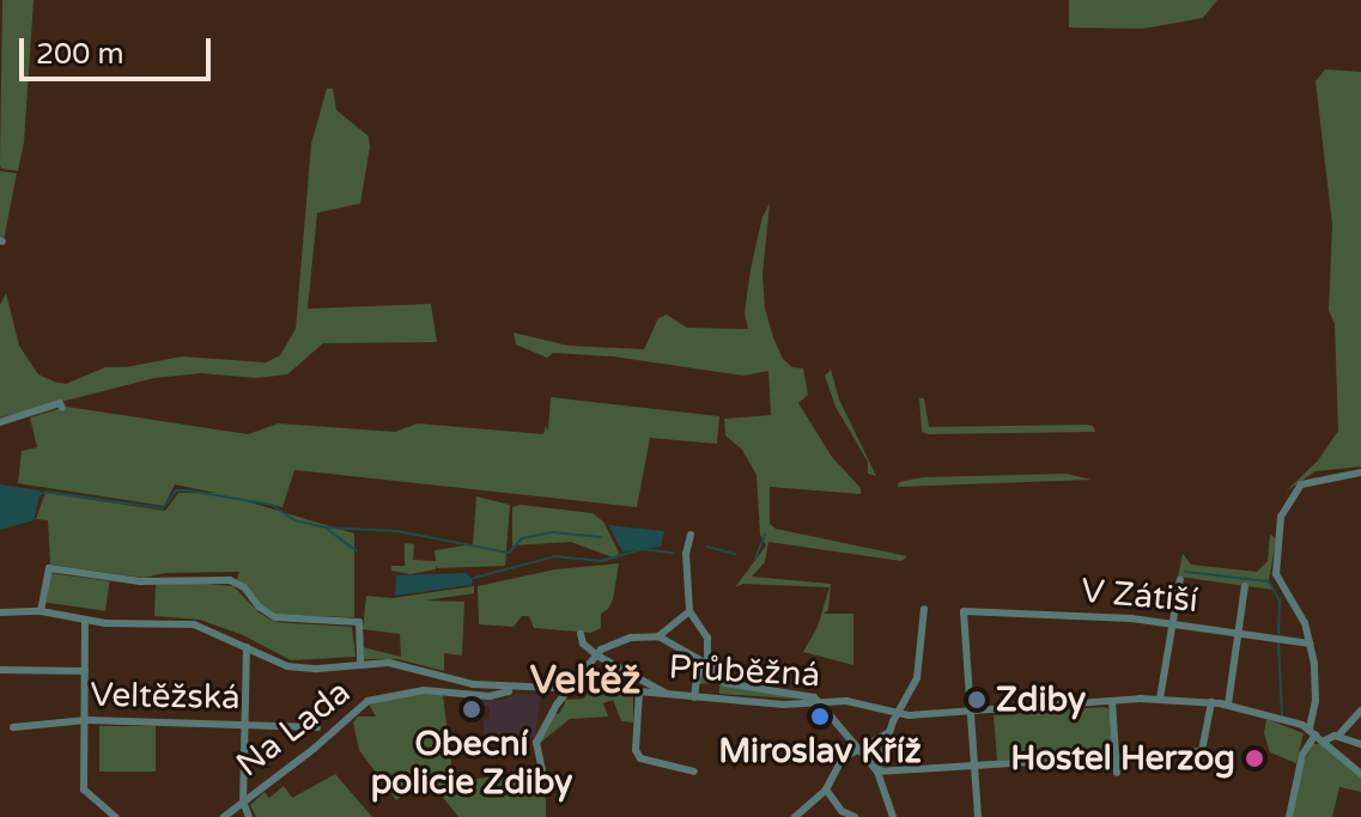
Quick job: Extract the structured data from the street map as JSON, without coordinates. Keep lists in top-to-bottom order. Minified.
{"streets":{"street":["V Zátiší","Průběžná","Veltěžská","Na Lada"]},"crossings":[["V Zátiší","Průběžná"],["Průběžná","Na Lada"]],"districts":["Veltěž"],"places":["Zdiby","Obecní policie Zdiby","Miroslav Kříž","Hostel Herzog"],"scale_bar":"200 m"}
